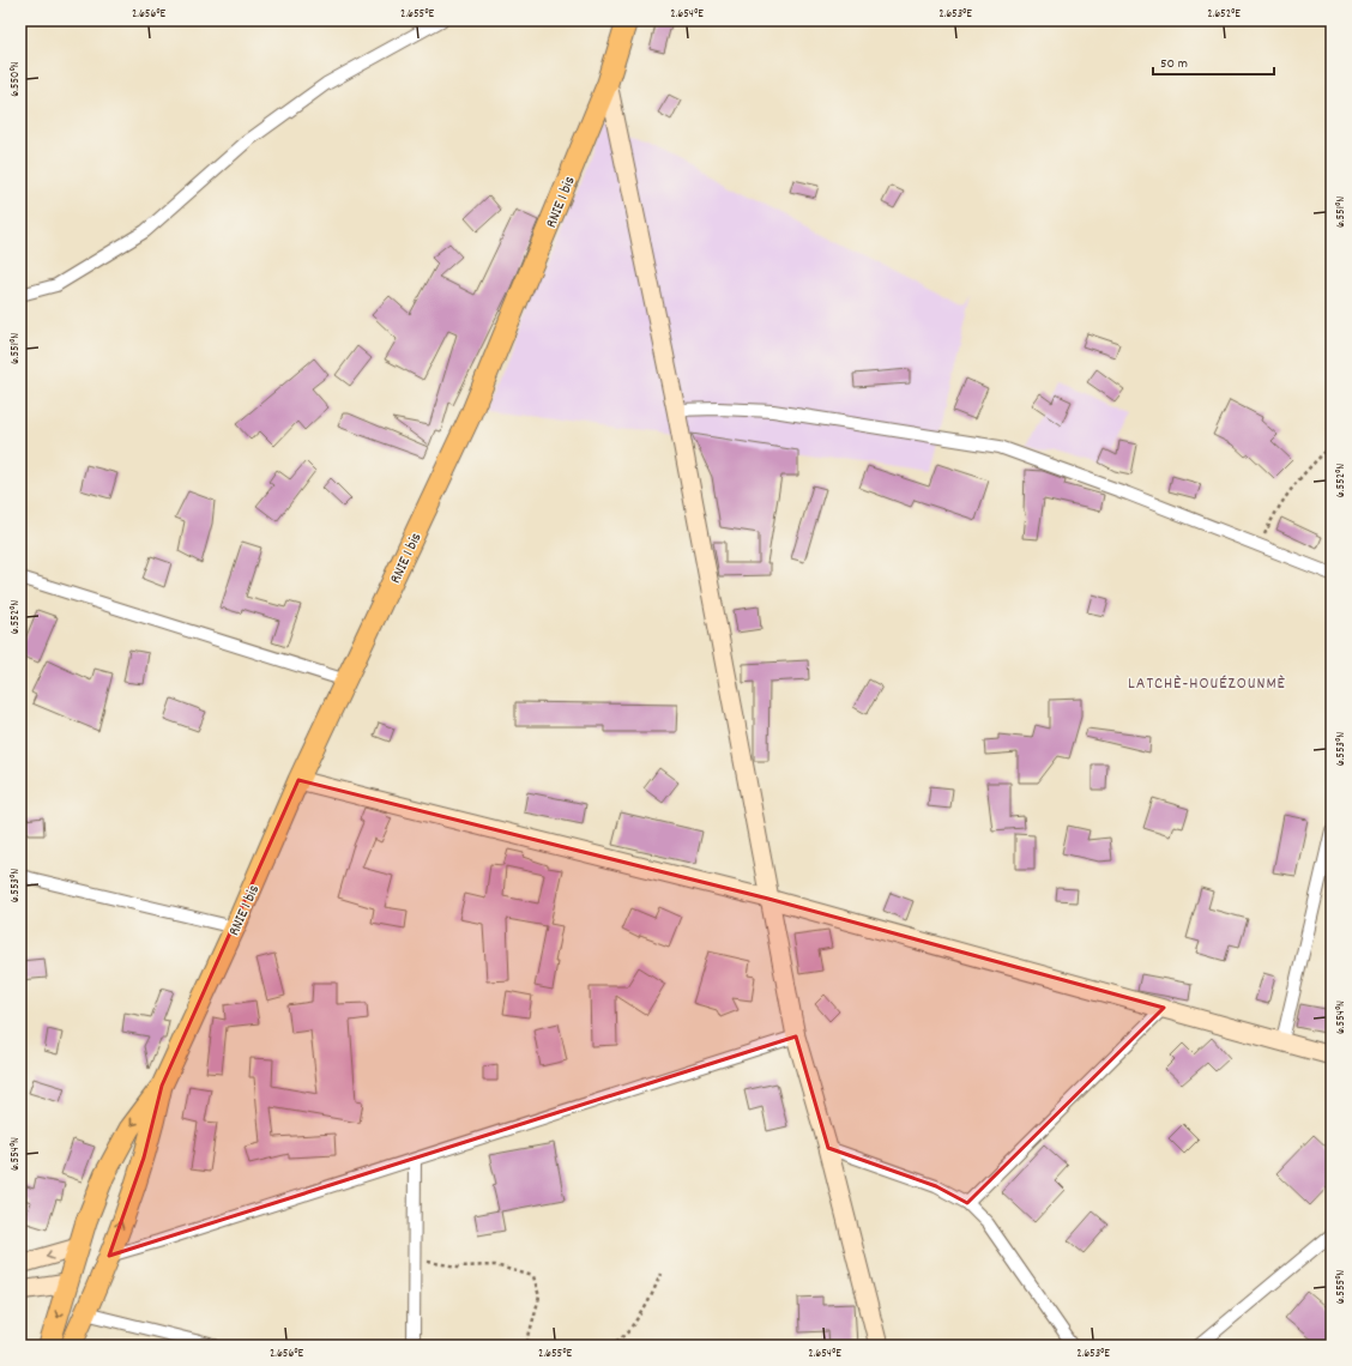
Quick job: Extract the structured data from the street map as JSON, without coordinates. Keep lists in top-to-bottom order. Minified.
{"streets":{"main road":["RNIE 1 bis"]},"districts":["LATCHÈ-HOUÉZOUNMÈ"],"scale_bar":"50 m","coordinates":["2.656°E","2.655°E","2.654°E","2.653°E","2.652°E","6.550°N","6.551°N","6.552°N","6.553°N","6.554°N","6.555°N"]}
